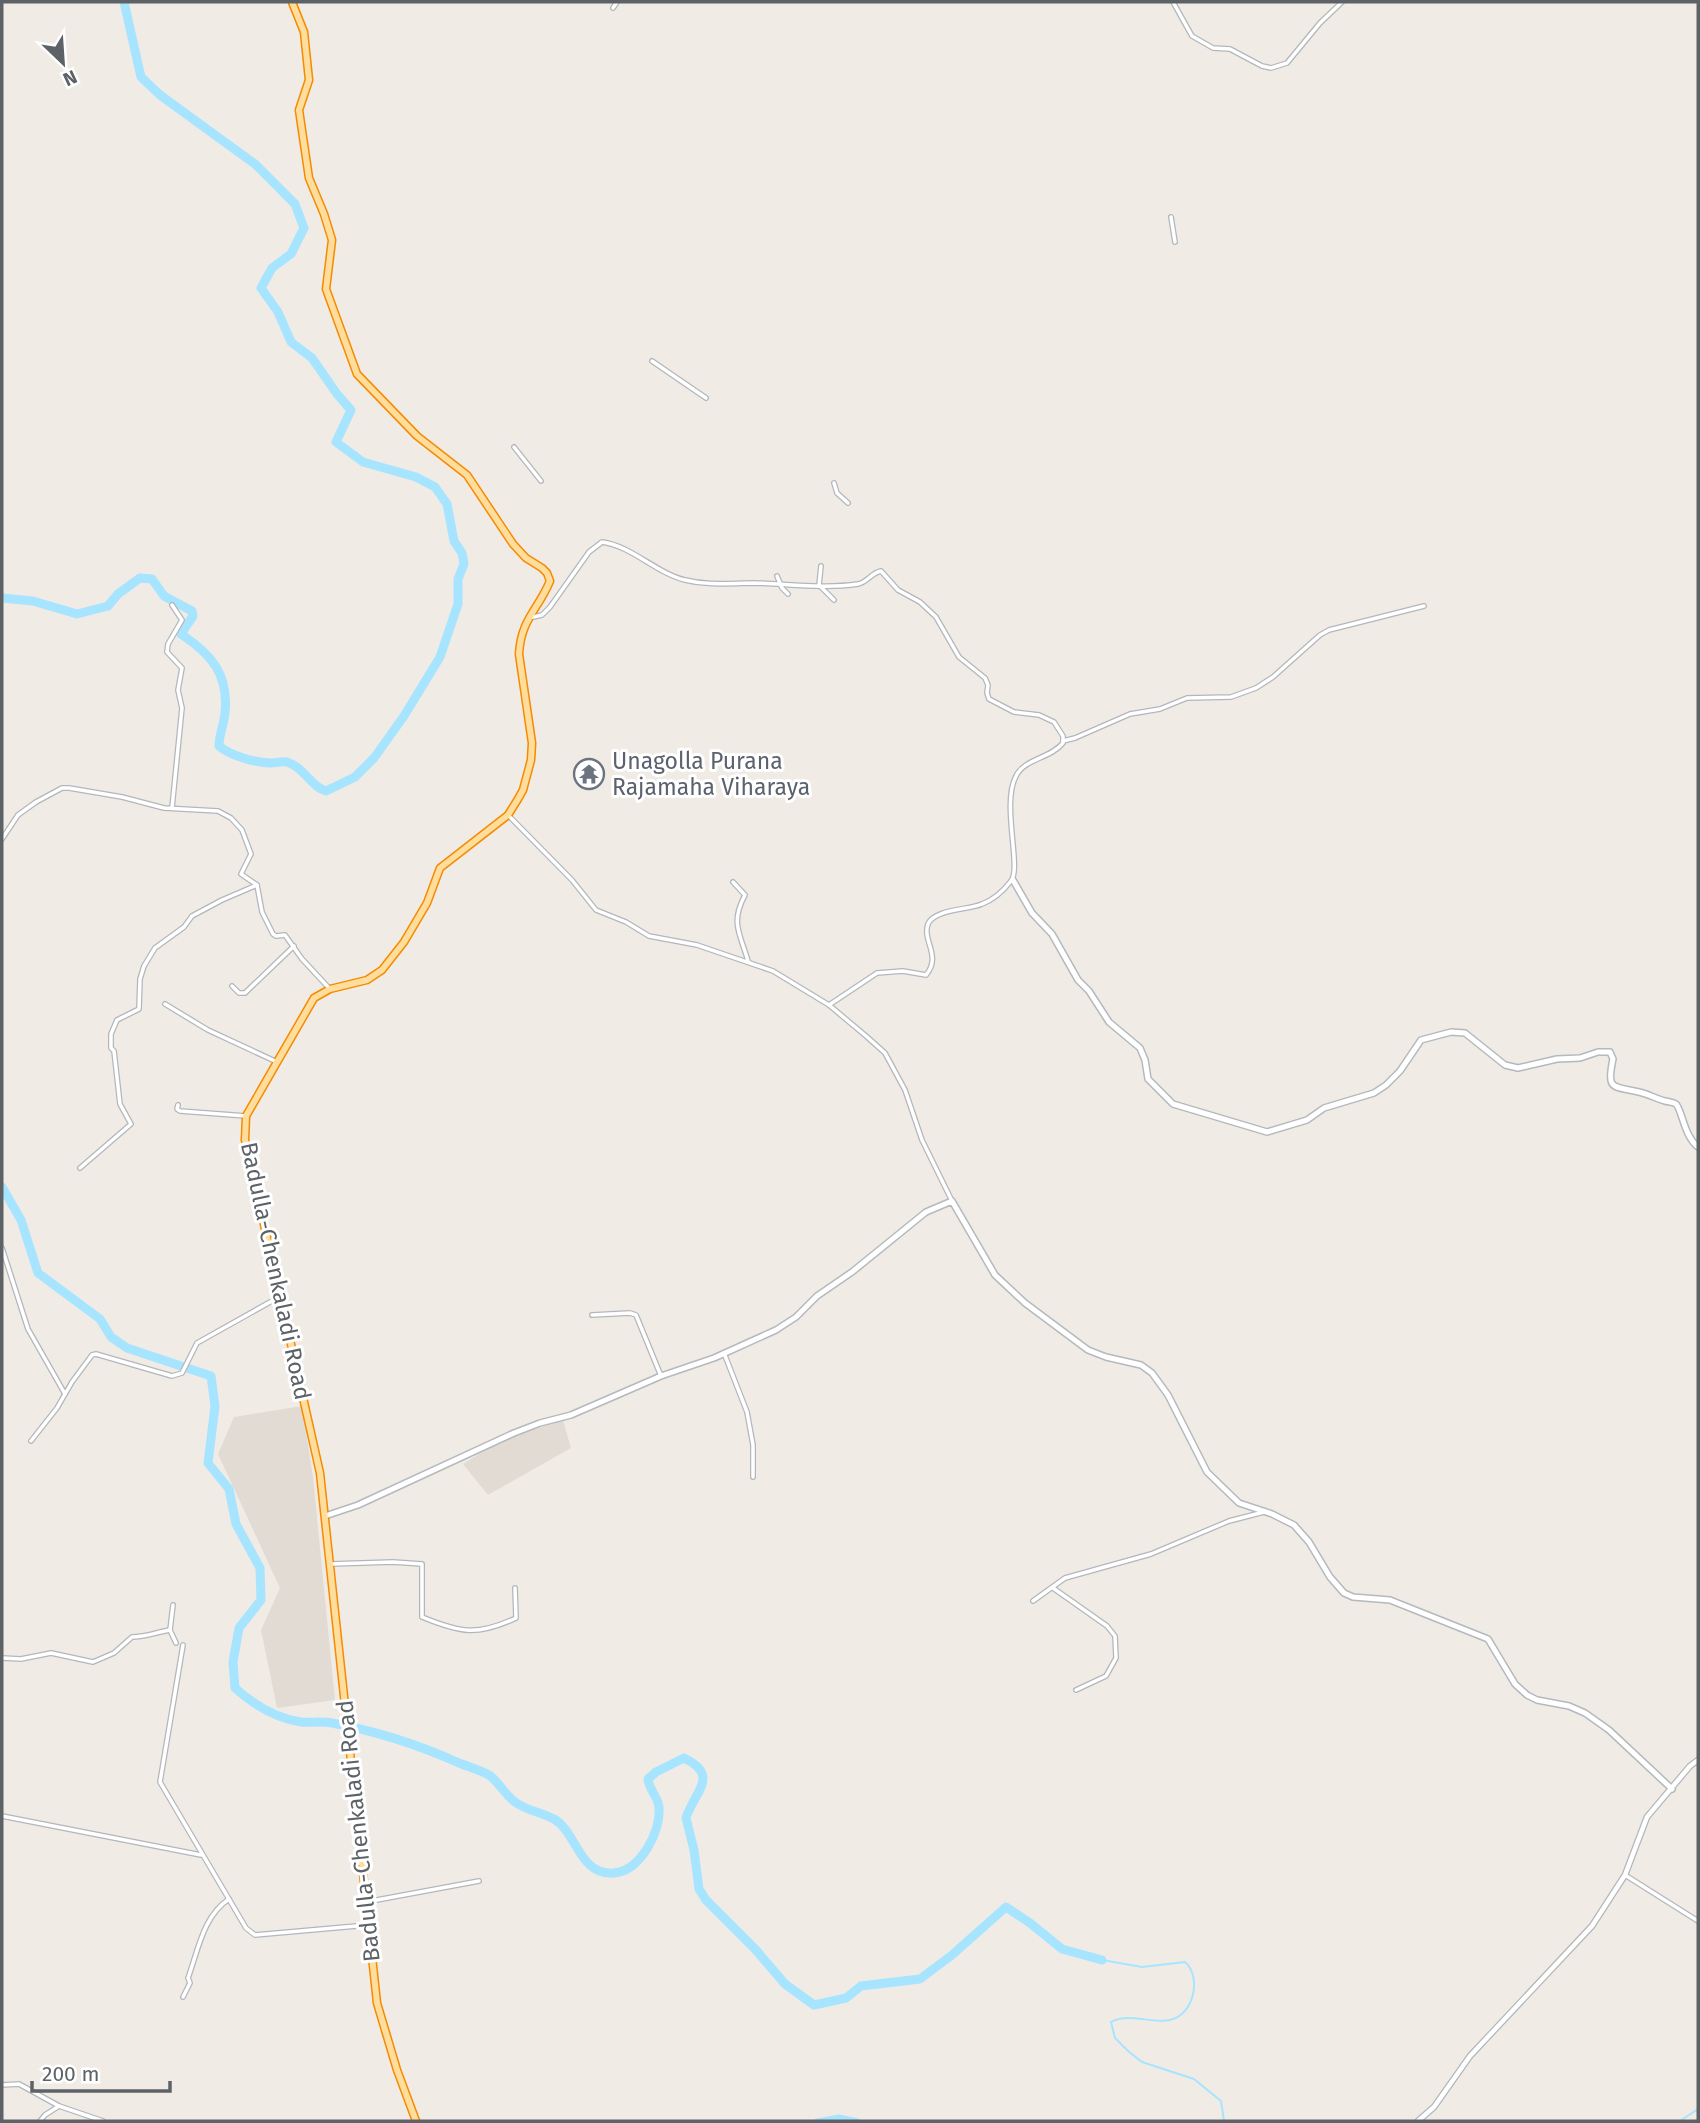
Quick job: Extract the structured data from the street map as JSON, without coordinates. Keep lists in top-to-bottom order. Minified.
{"streets":{"highway":["Badulla-Chenkaladi Road"]},"places":{"temple":["Unagolla Purana Rajamaha Viharaya"]},"scale_bar":"200 m","north":"bottom right"}
